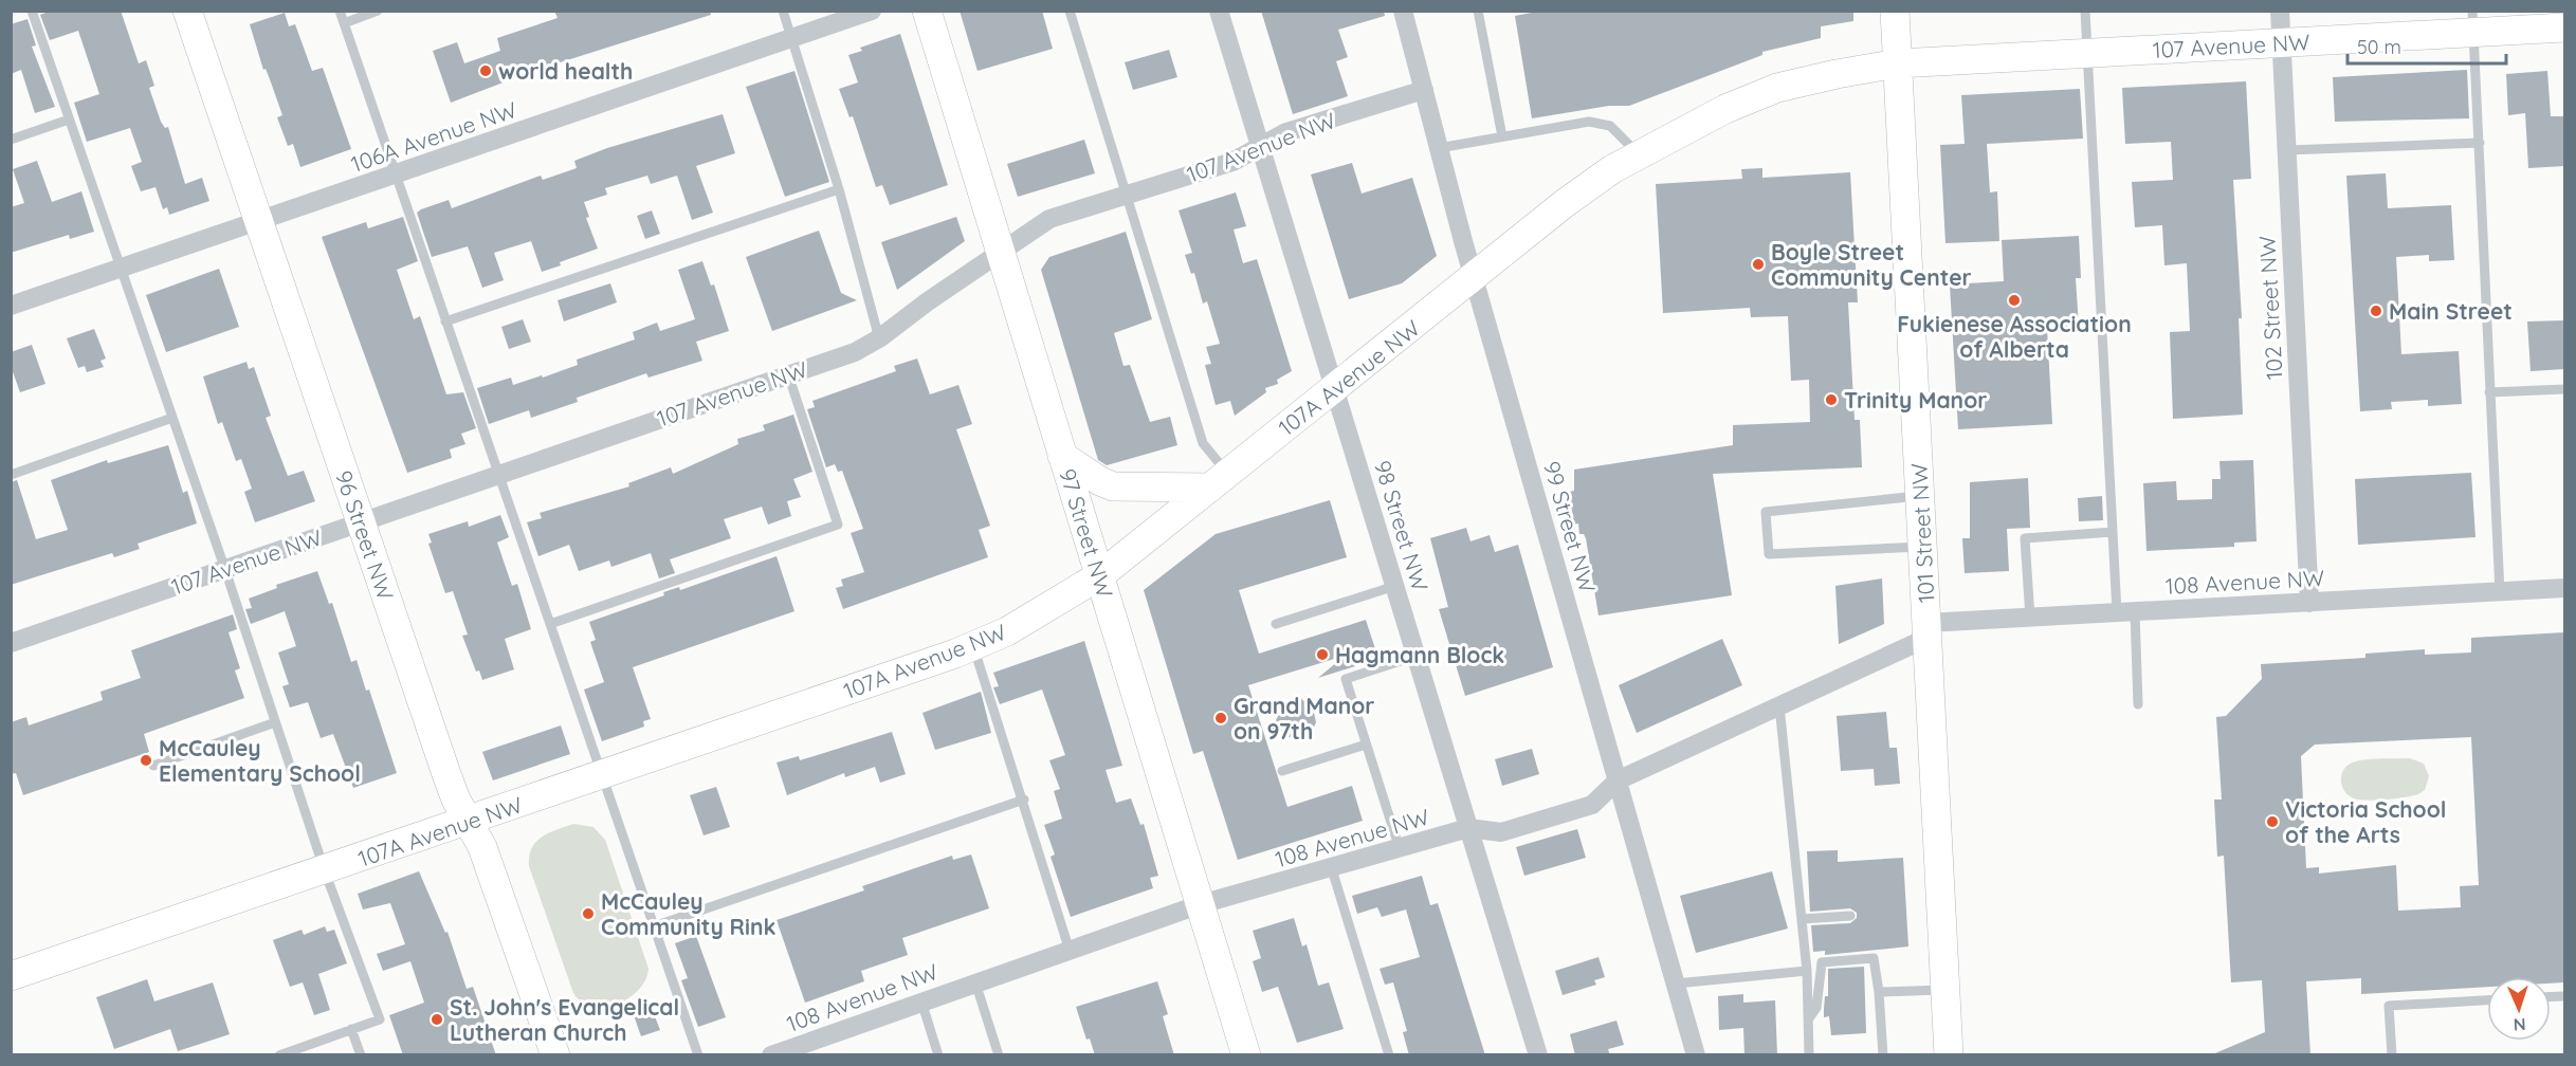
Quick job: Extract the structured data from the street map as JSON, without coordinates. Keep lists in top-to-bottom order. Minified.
{"streets":{"main road":["107 Avenue NW","107A Avenue NW","97 Street NW","101 Street NW","96 Street NW"],"street":["106A Avenue NW","102 Street NW","98 Street NW","99 Street NW","108 Avenue NW"]},"crossings":[["107 Avenue NW","102 Street NW"],["107 Avenue NW","107A Avenue NW"],["107 Avenue NW","98 Street NW"],["107 Avenue NW","99 Street NW"],["107 Avenue NW","97 Street NW"],["107 Avenue NW","101 Street NW"],["107 Avenue NW","96 Street NW"],["106A Avenue NW","96 Street NW"],["102 Street NW","108 Avenue NW"],["107A Avenue NW","98 Street NW"],["107A Avenue NW","99 Street NW"],["107A Avenue NW","97 Street NW"],["107A Avenue NW","101 Street NW"],["107A Avenue NW","96 Street NW"],["98 Street NW","108 Avenue NW"],["99 Street NW","108 Avenue NW"],["97 Street NW","108 Avenue NW"],["101 Street NW","108 Avenue NW"]],"places":["world health","Boyle Street Community Center","Fukienese Association of Alberta","Main Street","Trinity Manor","Hagmann Block","Grand Manor on 97th","McCauley Elementary School","Victoria School of the Arts","McCauley Community Rink","St. John's Evangelical Lutheran Church"],"scale_bar":"50 m","north":"bottom"}
